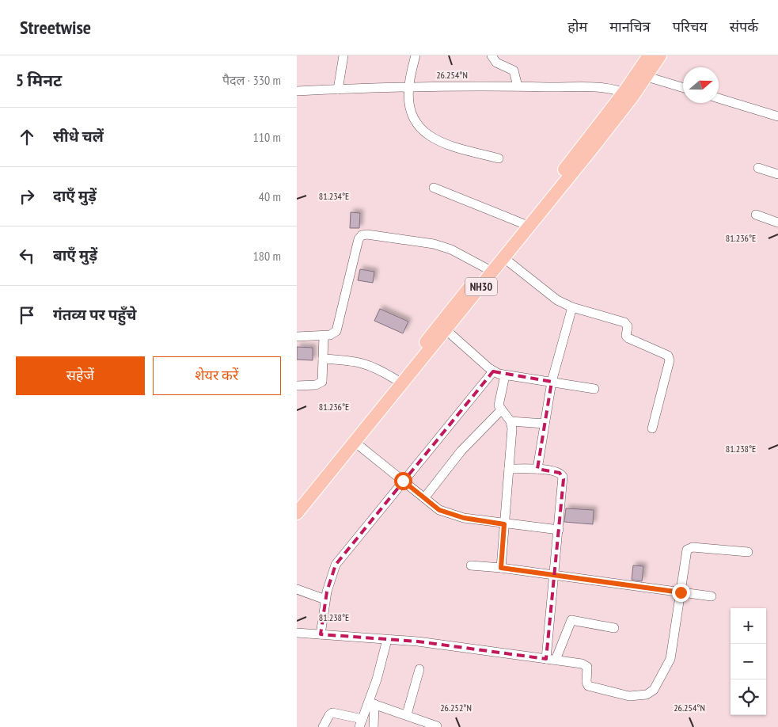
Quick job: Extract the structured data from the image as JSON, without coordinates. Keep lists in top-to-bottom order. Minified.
{"streets":{"highway":["NH30"]},"north":"right","page":{"header":"Streetwise","nav":["होम","मानचित्र","परिचय","संपर्क"],"heading":["5 मिनट","पैदल · 330 m"],"list":[["सीधे चलें","110 m"],["दाएँ मुड़ें","40 m"],["बाएँ मुड़ें","180 m"],"गंतव्य पर पहुँचे"],"buttons":["सहेजें","शेयर करें"],"map_buttons":["+","−"]},"coordinates":["26.254°N","81.234°E","81.236°E","81.238°E","26.252°N"]}
